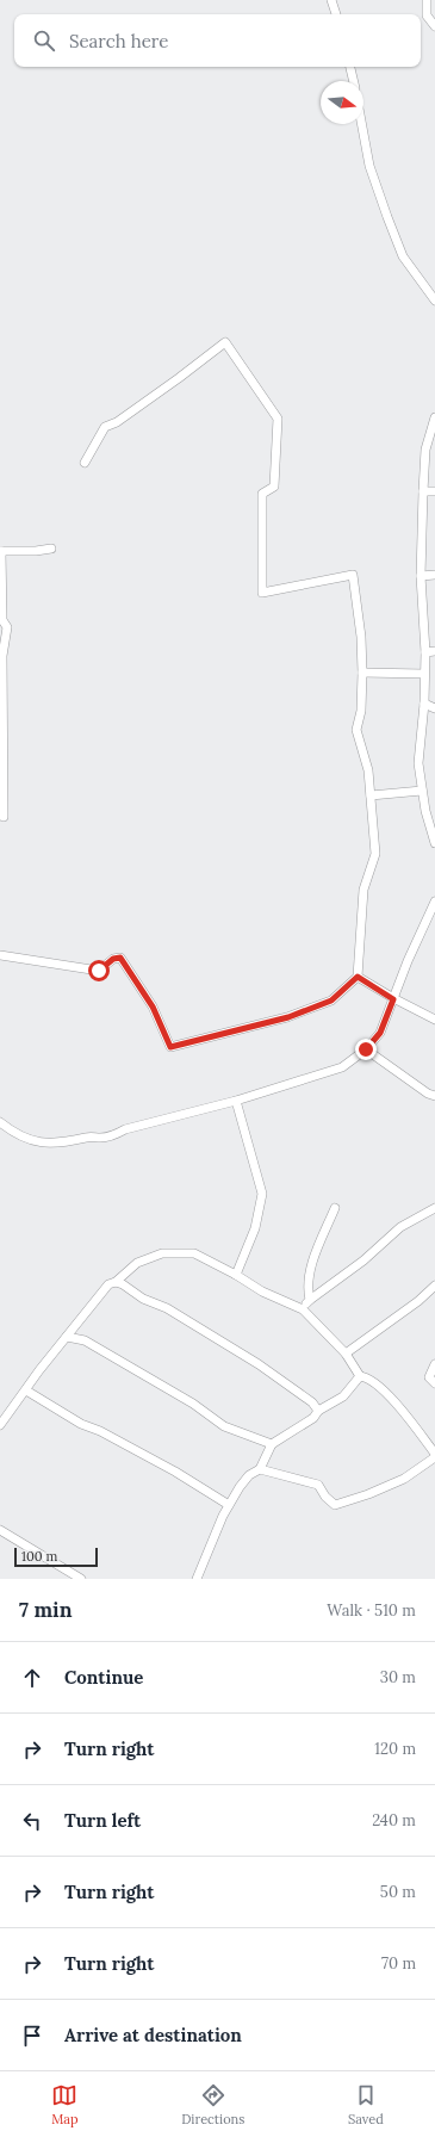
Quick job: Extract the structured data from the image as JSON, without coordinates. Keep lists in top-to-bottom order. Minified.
{"scale_bar":"100 m","north":"right","page":{"search":"Search here","scale":"100 m","heading":["7 min","Walk · 510 m"],"list":[["Continue","30 m"],["Turn right","120 m"],["Turn left","240 m"],["Turn right","50 m"],["Turn right","70 m"],"Arrive at destination"],"nav":["Map","Directions","Saved"]}}
